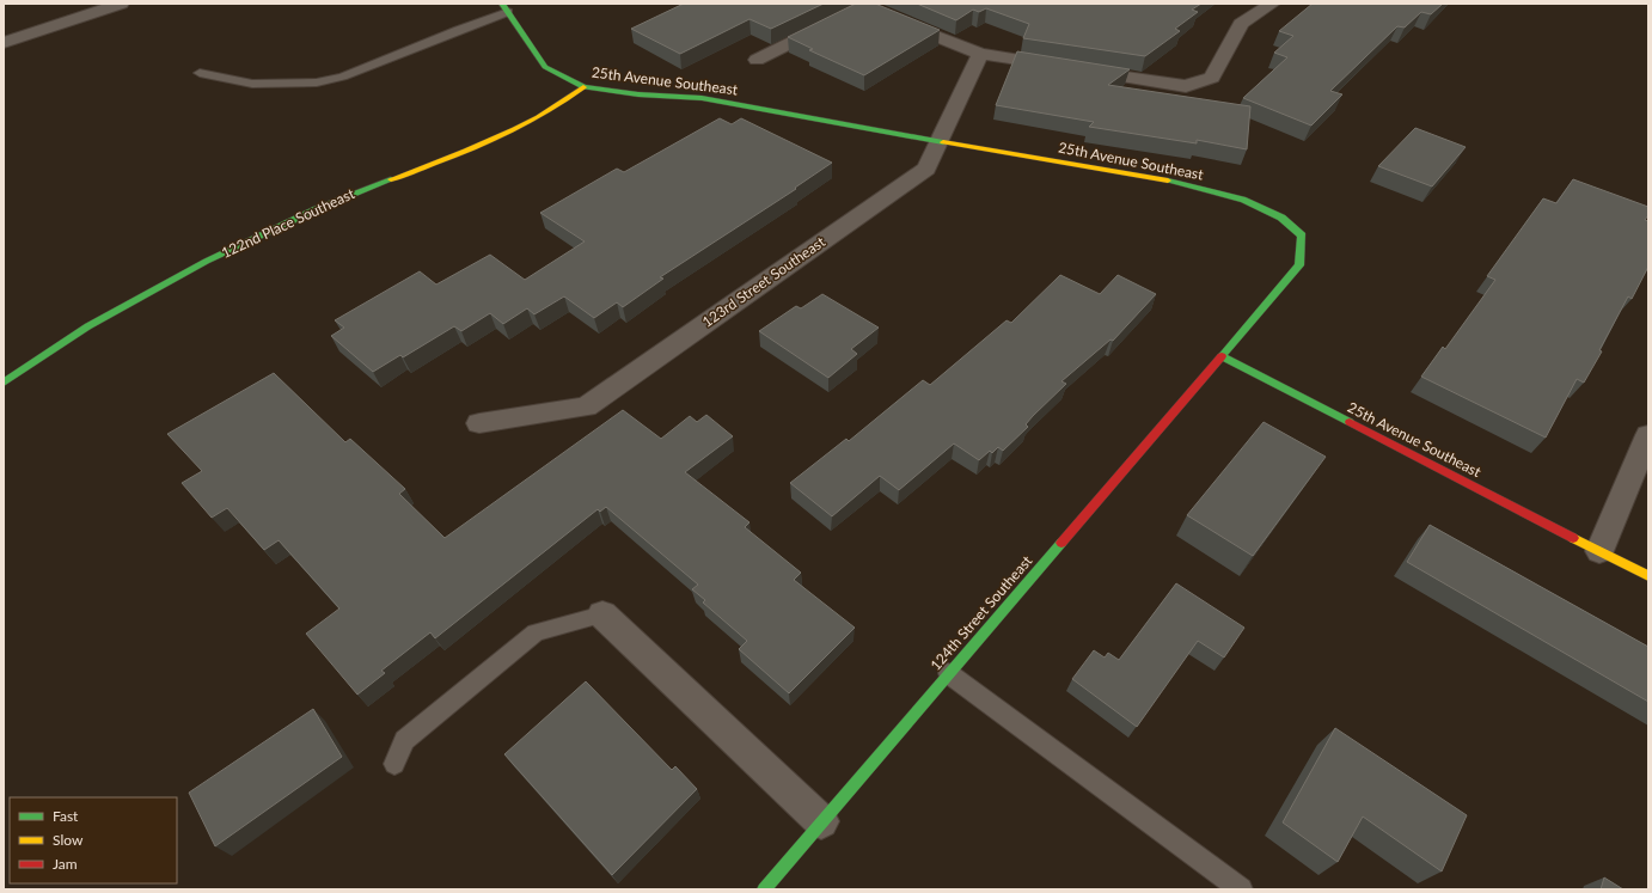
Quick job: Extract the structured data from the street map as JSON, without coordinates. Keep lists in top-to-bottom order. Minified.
{"streets":{"street":["25th Avenue Southeast","122nd Place Southeast","123rd Street Southeast","124th Street Southeast"]},"crossings":[["25th Avenue Southeast","122nd Place Southeast"],["25th Avenue Southeast","123rd Street Southeast"],["25th Avenue Southeast","124th Street Southeast"]],"legend":["Fast","Slow","Jam"]}
